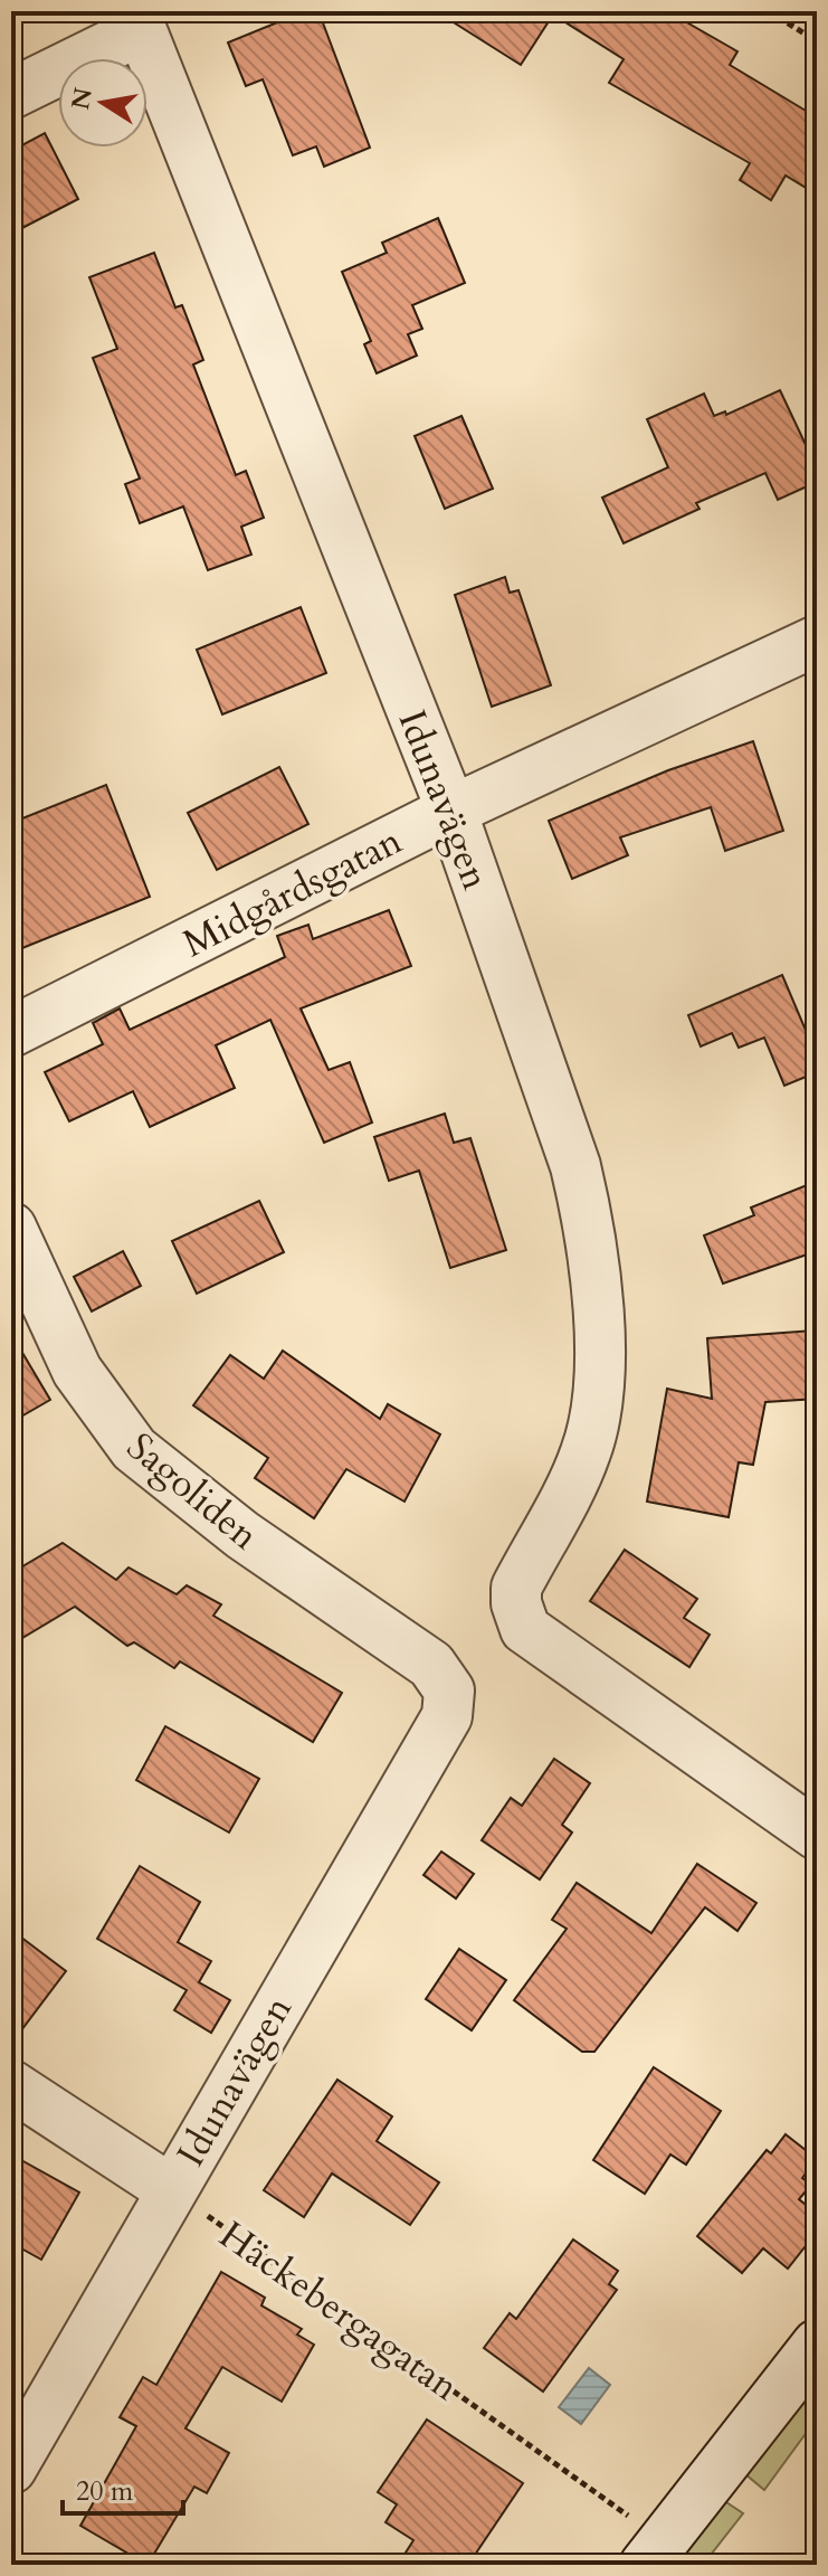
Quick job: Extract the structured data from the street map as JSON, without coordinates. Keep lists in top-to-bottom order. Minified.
{"streets":{"street":["Idunavägen","Midgårdsgatan","Sagoliden"],"path":["Häckebergagatan"]},"crossings":[["Idunavägen","Midgårdsgatan"],["Idunavägen","Sagoliden"],["Idunavägen","Häckebergagatan"]],"scale_bar":"20 m","north":"left"}
